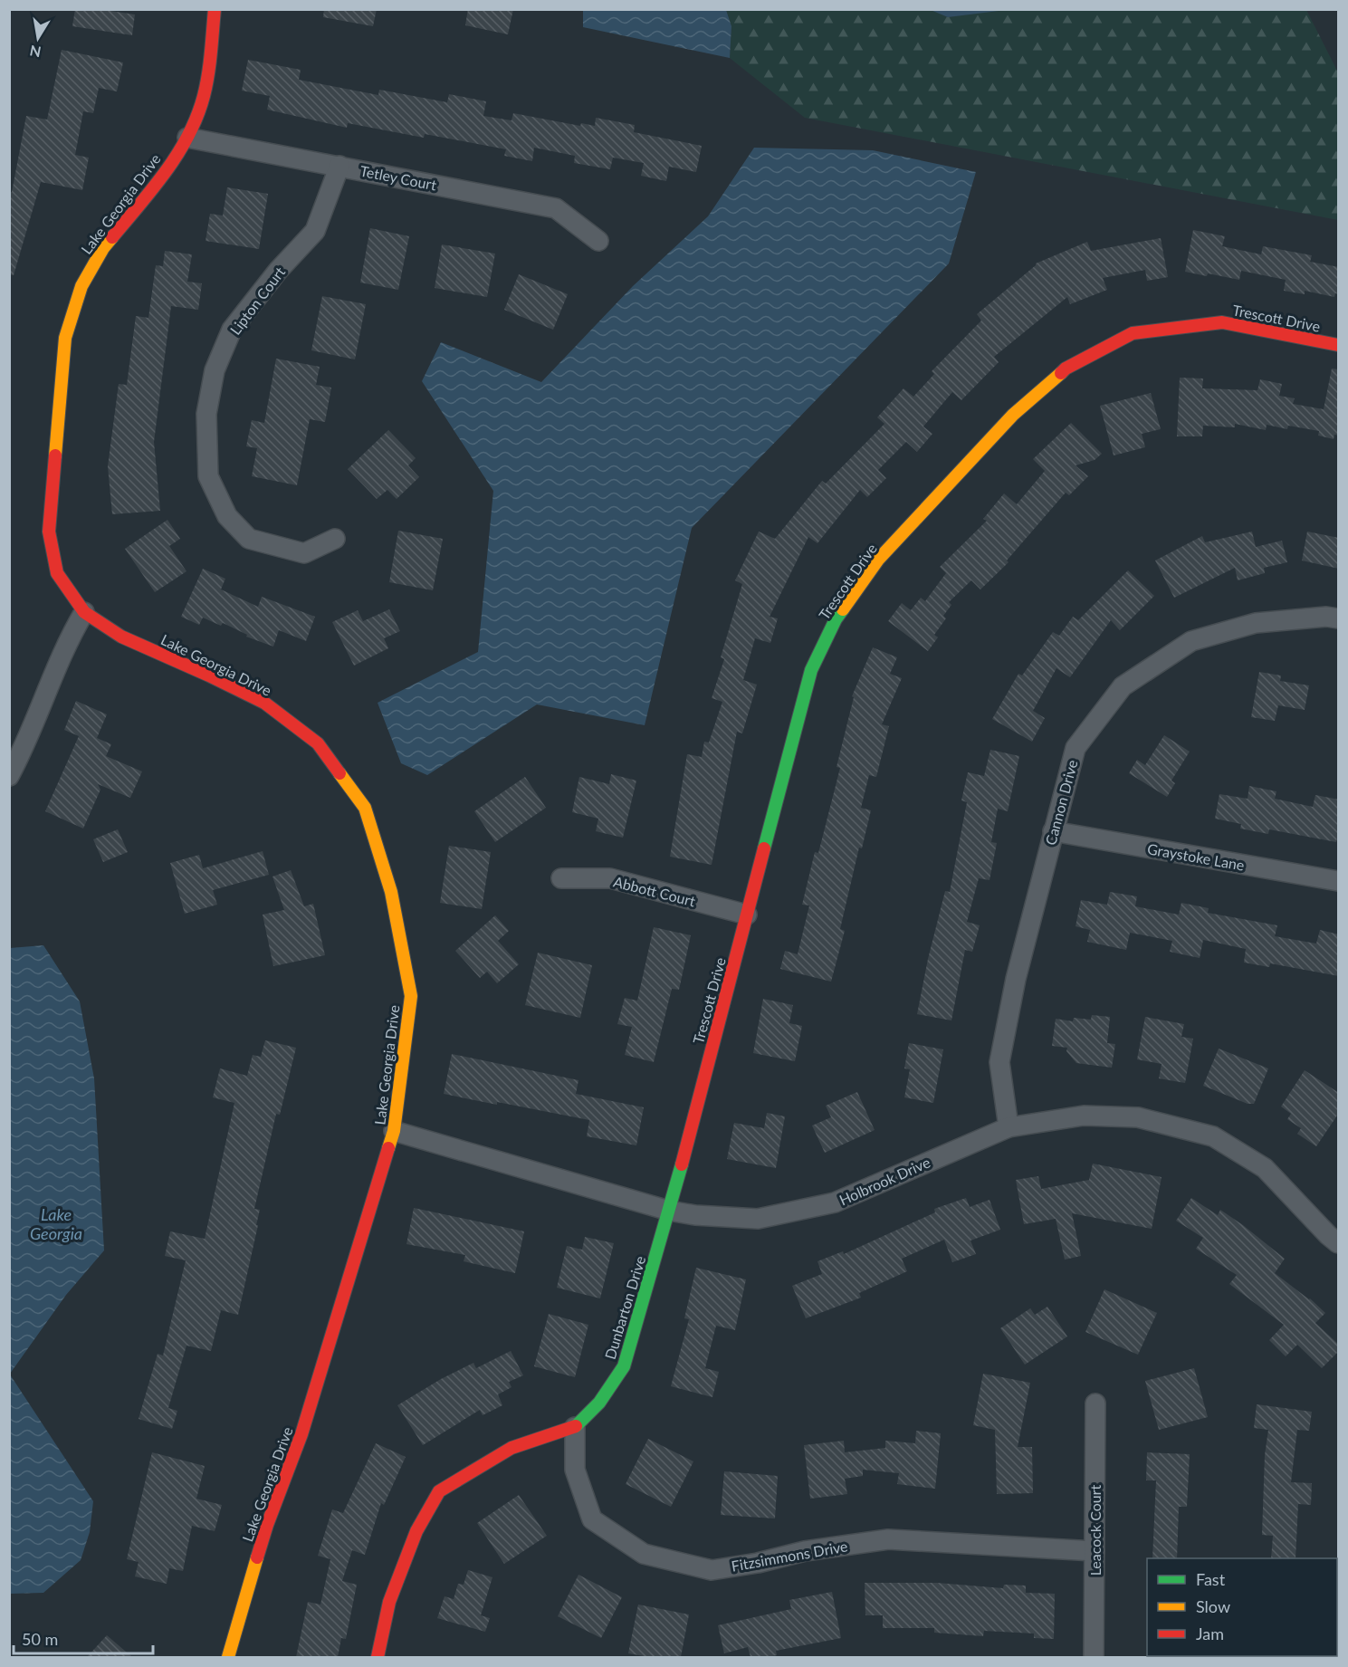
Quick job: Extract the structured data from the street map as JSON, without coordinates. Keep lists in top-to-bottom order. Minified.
{"streets":{"street":["Tetley Court","Lake Georgia Drive","Lipton Court","Trescott Drive","Cannon Drive","Graystoke Lane","Abbott Court","Holbrook Drive","Dunbarton Drive","Leacock Court","Fitzsimmons Drive"]},"crossings":[["Tetley Court","Lake Georgia Drive"],["Tetley Court","Lipton Court"],["Lake Georgia Drive","Holbrook Drive"],["Trescott Drive","Abbott Court"],["Trescott Drive","Holbrook Drive"],["Trescott Drive","Dunbarton Drive"],["Cannon Drive","Graystoke Lane"],["Cannon Drive","Holbrook Drive"],["Holbrook Drive","Dunbarton Drive"],["Dunbarton Drive","Fitzsimmons Drive"],["Leacock Court","Fitzsimmons Drive"]],"water":["Lake Georgia"],"legend":["Fast","Slow","Jam"],"scale_bar":"50 m","north":"bottom"}
